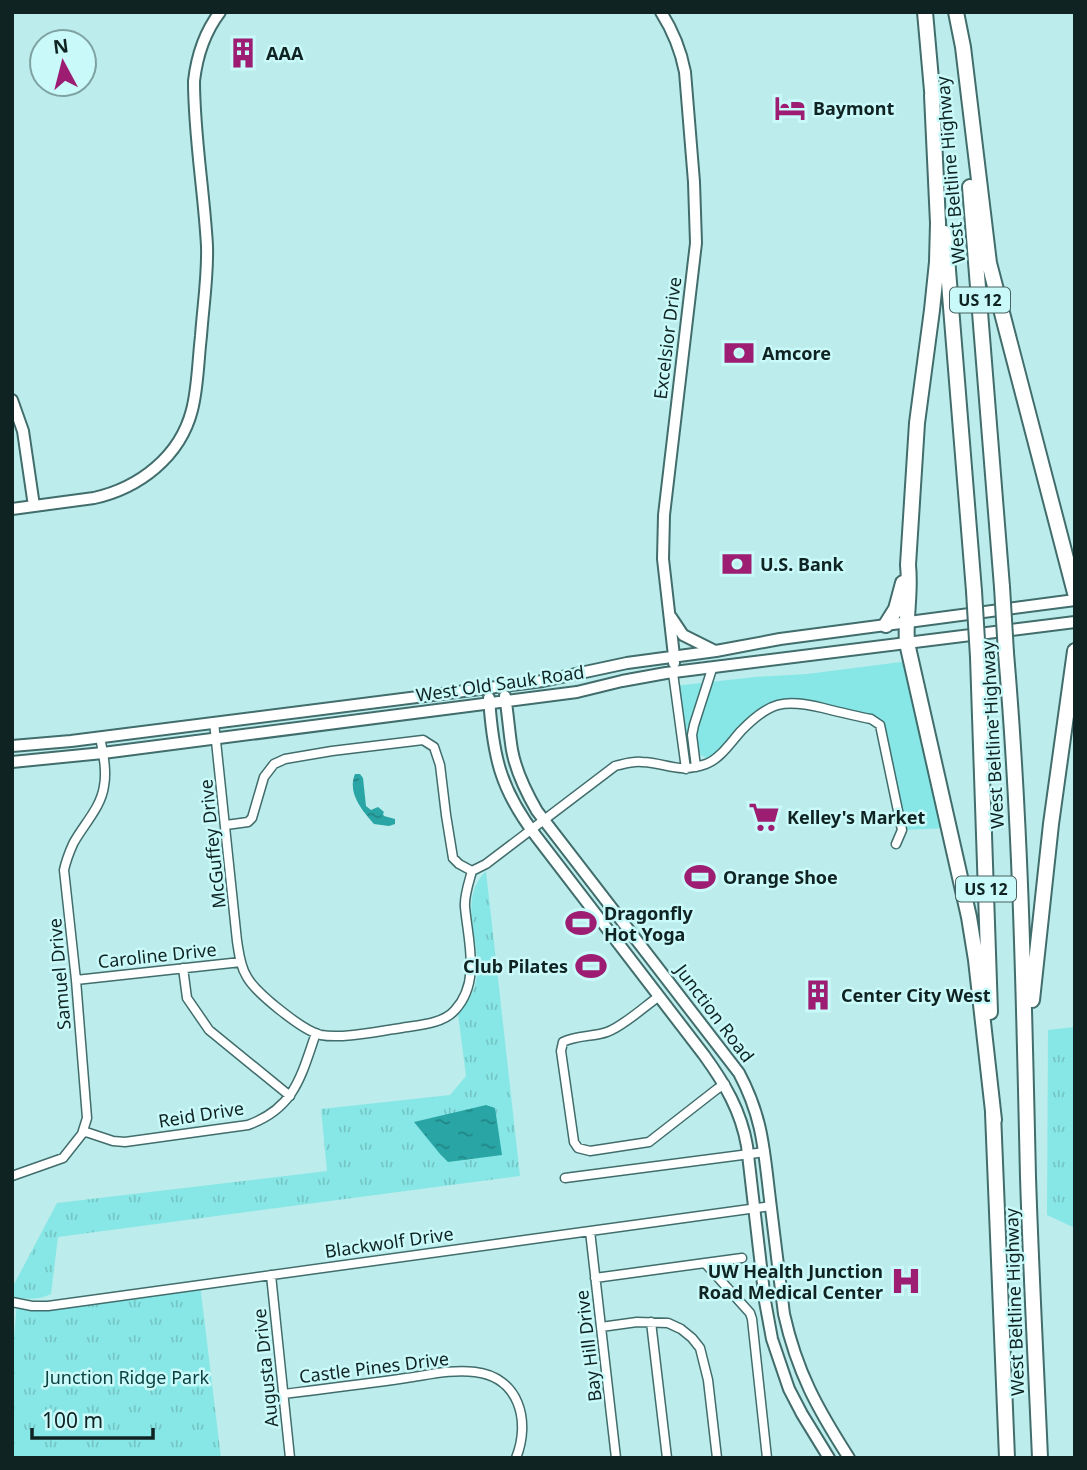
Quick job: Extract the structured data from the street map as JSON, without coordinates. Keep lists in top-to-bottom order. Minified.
{"streets":{"highway":["West Beltline Highway","US 12"],"street":["Excelsior Drive","West Old Sauk Road","McGuffey Drive","Caroline Drive","Samuel Drive","Junction Road","Reid Drive","Blackwolf Drive","Bay Hill Drive","Castle Pines Drive","Augusta Drive"]},"crossings":[["Excelsior Drive","West Old Sauk Road"],["West Old Sauk Road","McGuffey Drive"],["West Old Sauk Road","Samuel Drive"],["West Old Sauk Road","Junction Road"],["McGuffey Drive","Caroline Drive"],["Caroline Drive","Samuel Drive"],["Samuel Drive","Reid Drive"],["Junction Road","Blackwolf Drive"],["Blackwolf Drive","Bay Hill Drive"],["Blackwolf Drive","Augusta Drive"],["Castle Pines Drive","Augusta Drive"]],"parks":["Junction Ridge Park"],"places":{"building":["AAA","Center City West"],"hotel":["Baymont"],"bank":["Amcore","U.S. Bank"],"supermarket":["Kelley's Market"],"sports":["Orange Shoe","Dragonfly Hot Yoga","Club Pilates"],"hospital":["UW Health Junction Road Medical Center"]},"scale_bar":"100 m","north":"top"}
